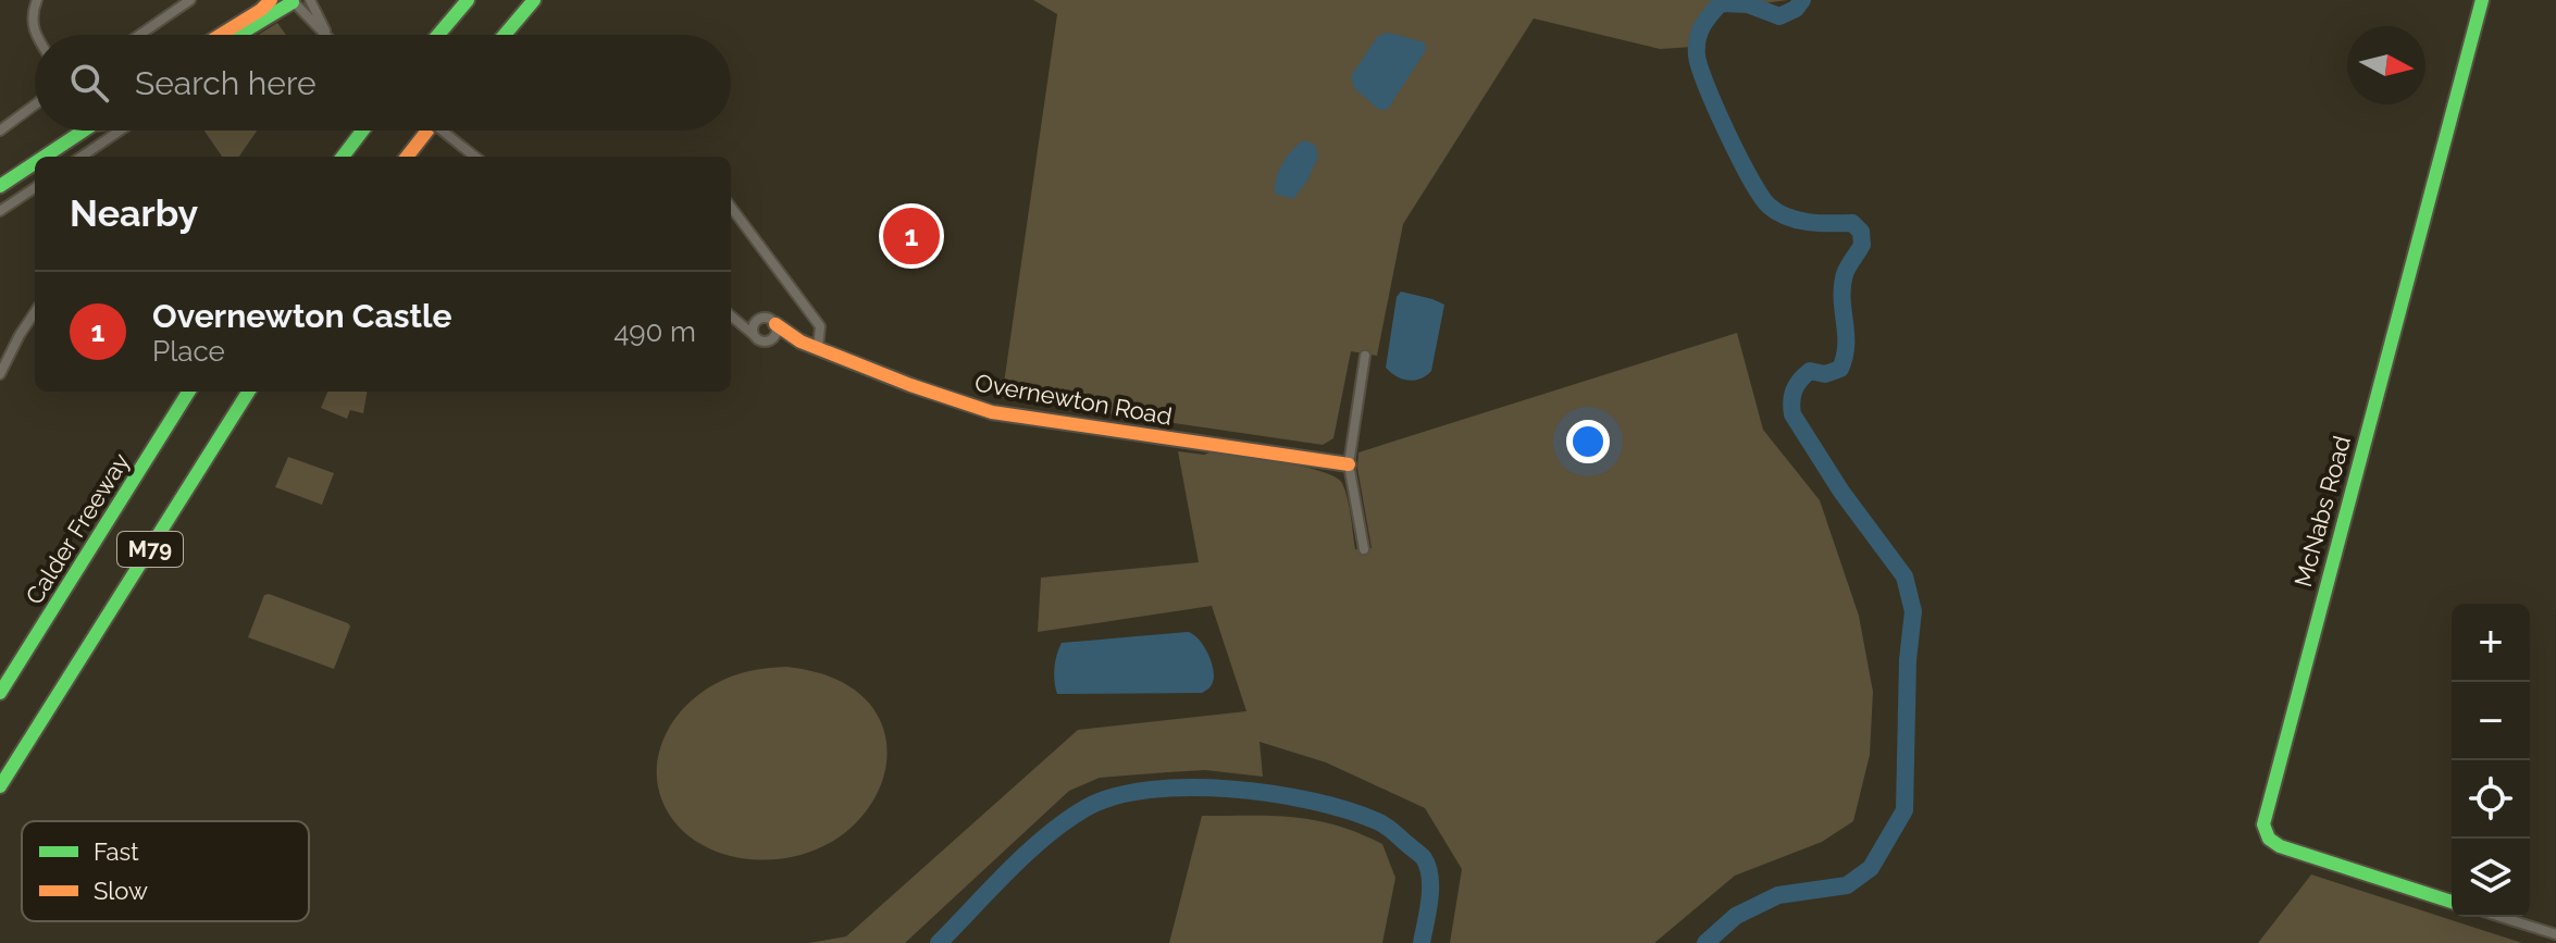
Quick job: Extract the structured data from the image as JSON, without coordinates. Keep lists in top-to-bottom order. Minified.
{"streets":{"main road":["Overnewton Road","McNabs Road","Calder Freeway","M79"]},"legend":["Fast","Slow"],"north":"right","page":{"search":"Search here","heading":"Nearby","pins":"1","list":[{"mark":"1","name":"Overnewton Castle","note":"Place","value":"490 m"}],"map_buttons":["+","−"]}}
